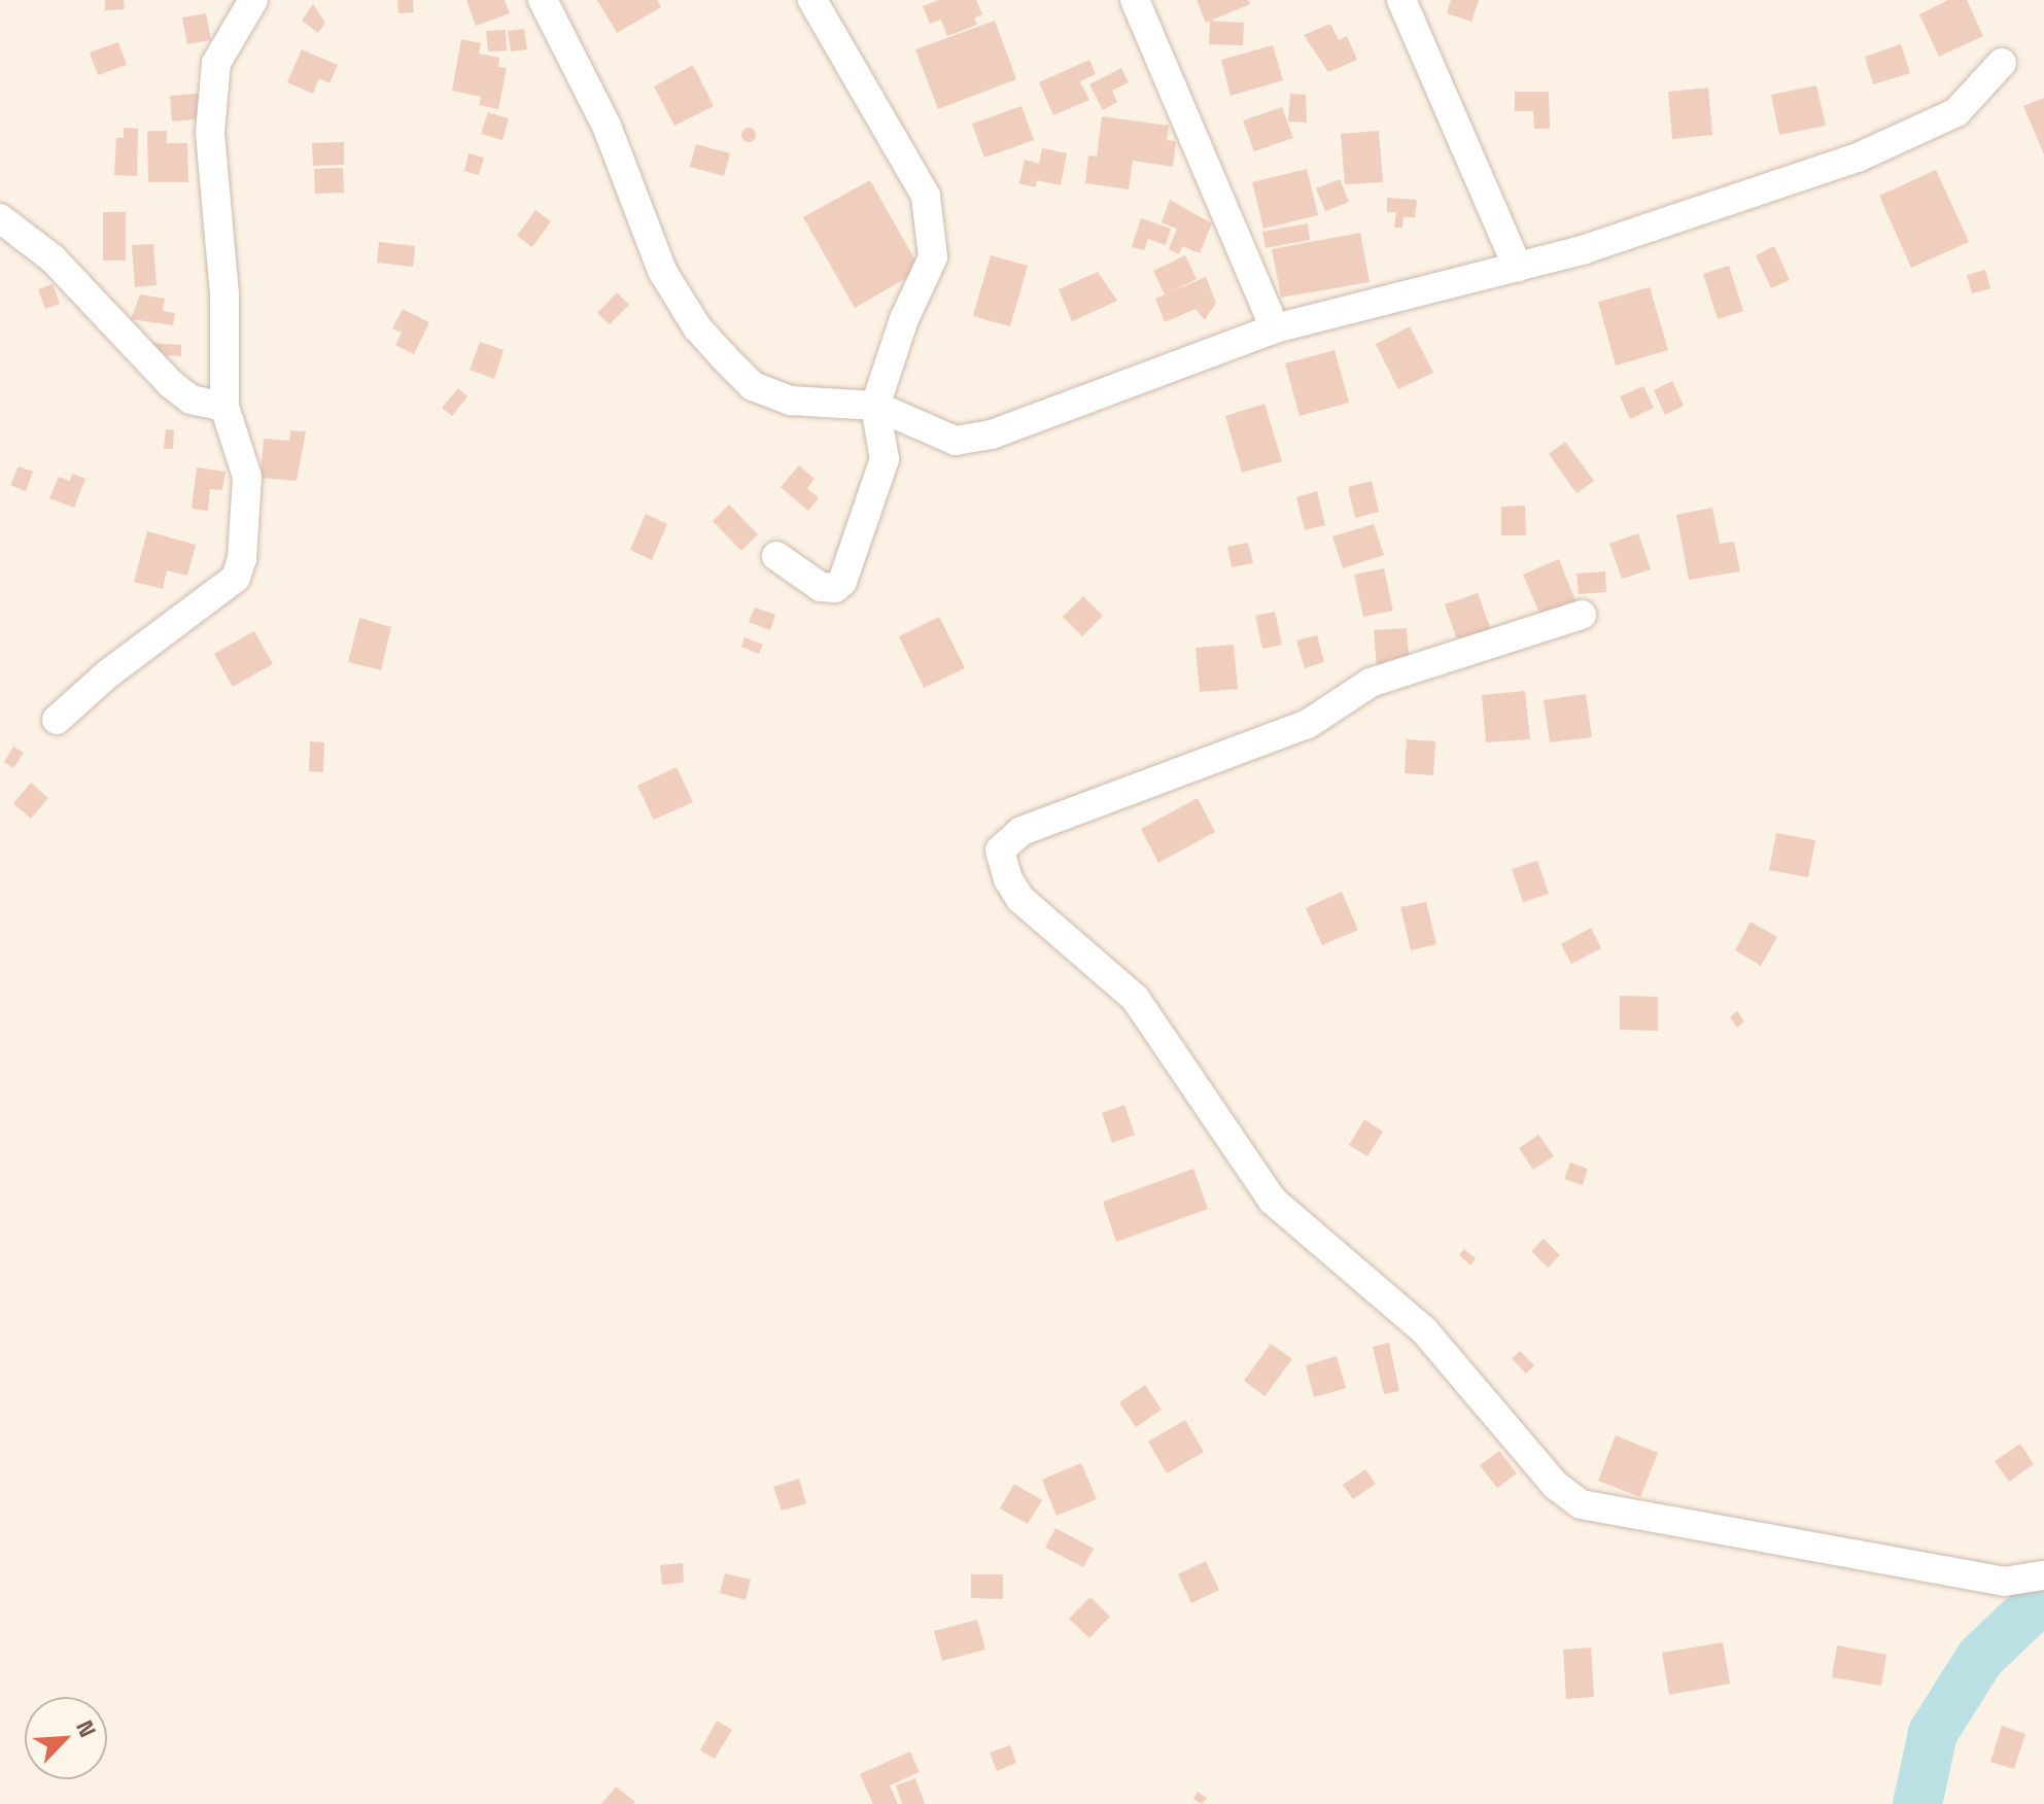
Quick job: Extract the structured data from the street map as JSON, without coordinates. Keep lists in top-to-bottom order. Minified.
{"north":"top right"}
